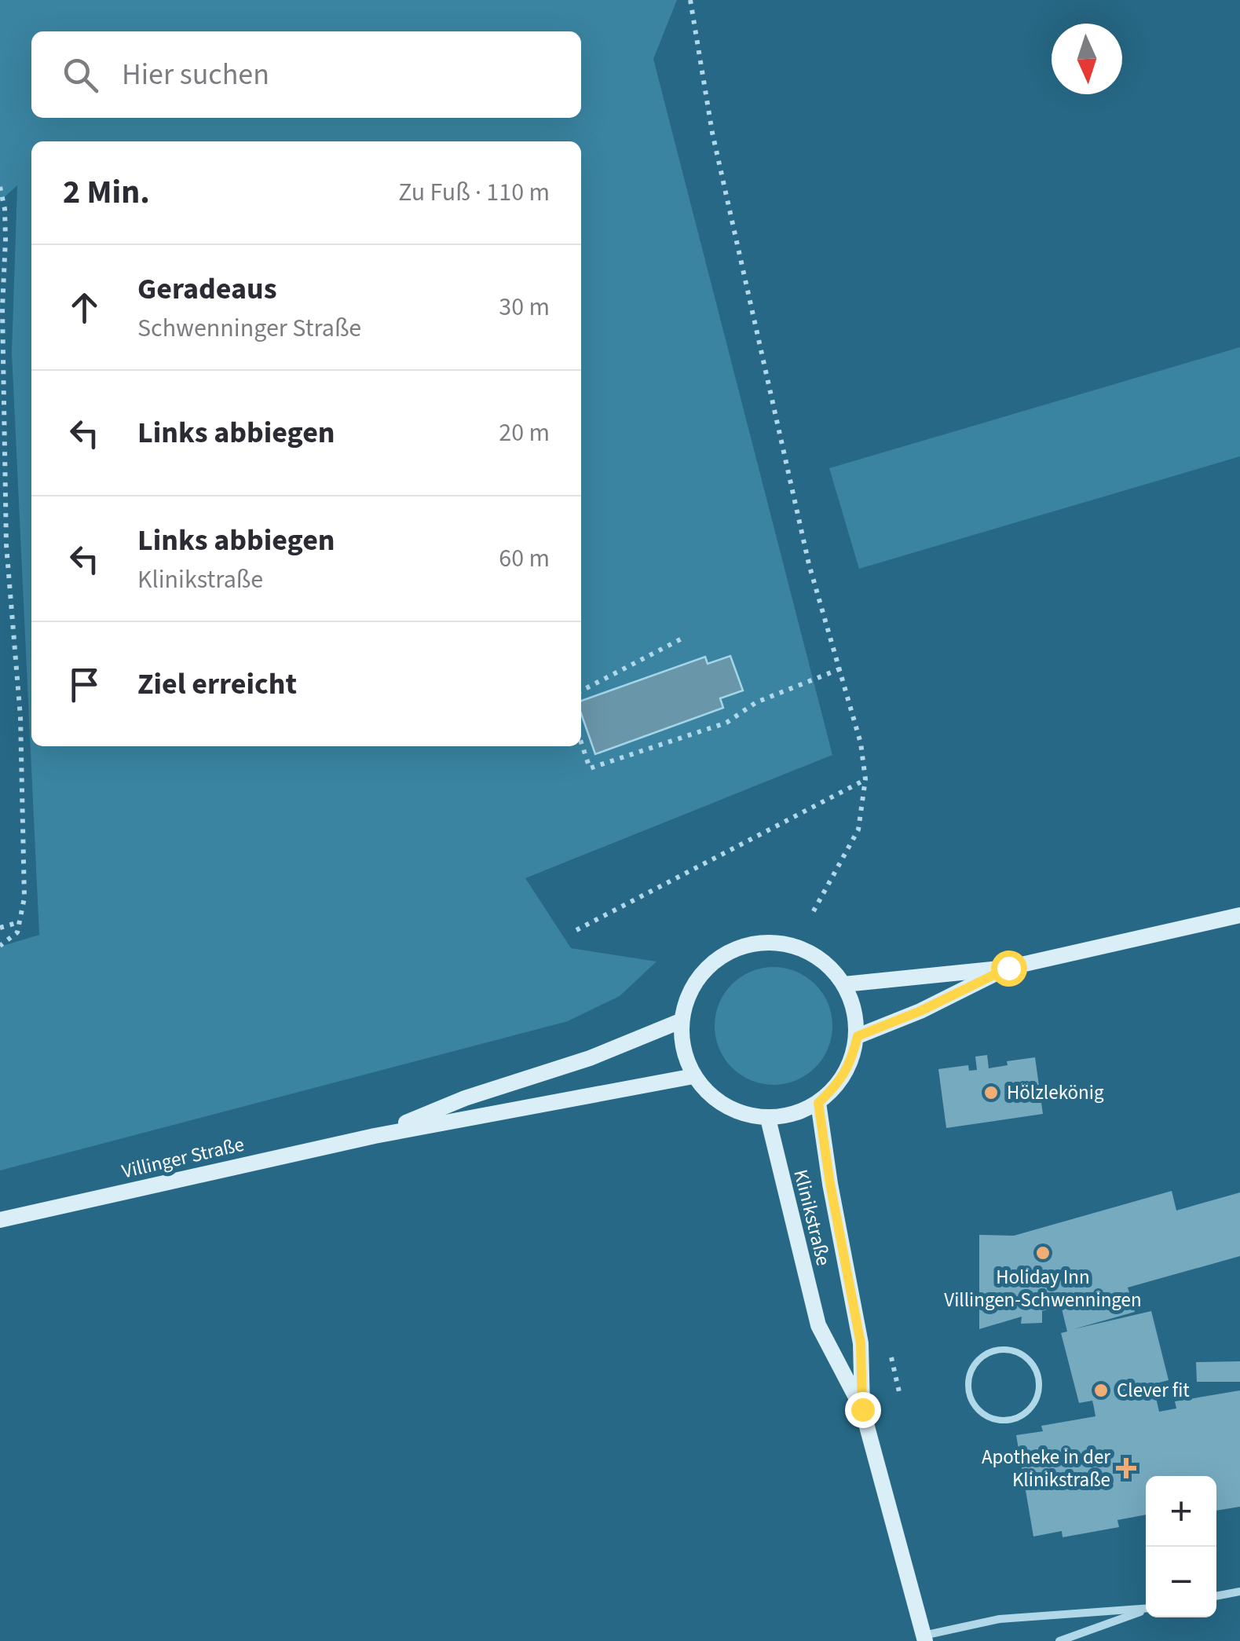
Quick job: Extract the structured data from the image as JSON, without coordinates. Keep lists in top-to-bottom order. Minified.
{"streets":{"main road":["Villinger Straße","Klinikstraße"]},"crossings":[["Villinger Straße","Klinikstraße"]],"places":{"other":["Hölzlekönig","Holiday Inn Villingen-Schwenningen","Clever fit"],"health":["Apotheke in der Klinikstraße"]},"north":"bottom","page":{"search":"Hier suchen","heading":["2 Min.","Zu Fuß · 110 m"],"list":[["Geradeaus","Schwenninger Straße","30 m"],["Links abbiegen","20 m"],["Links abbiegen","Klinikstraße","60 m"],"Ziel erreicht"],"map_buttons":["+","−"]}}
